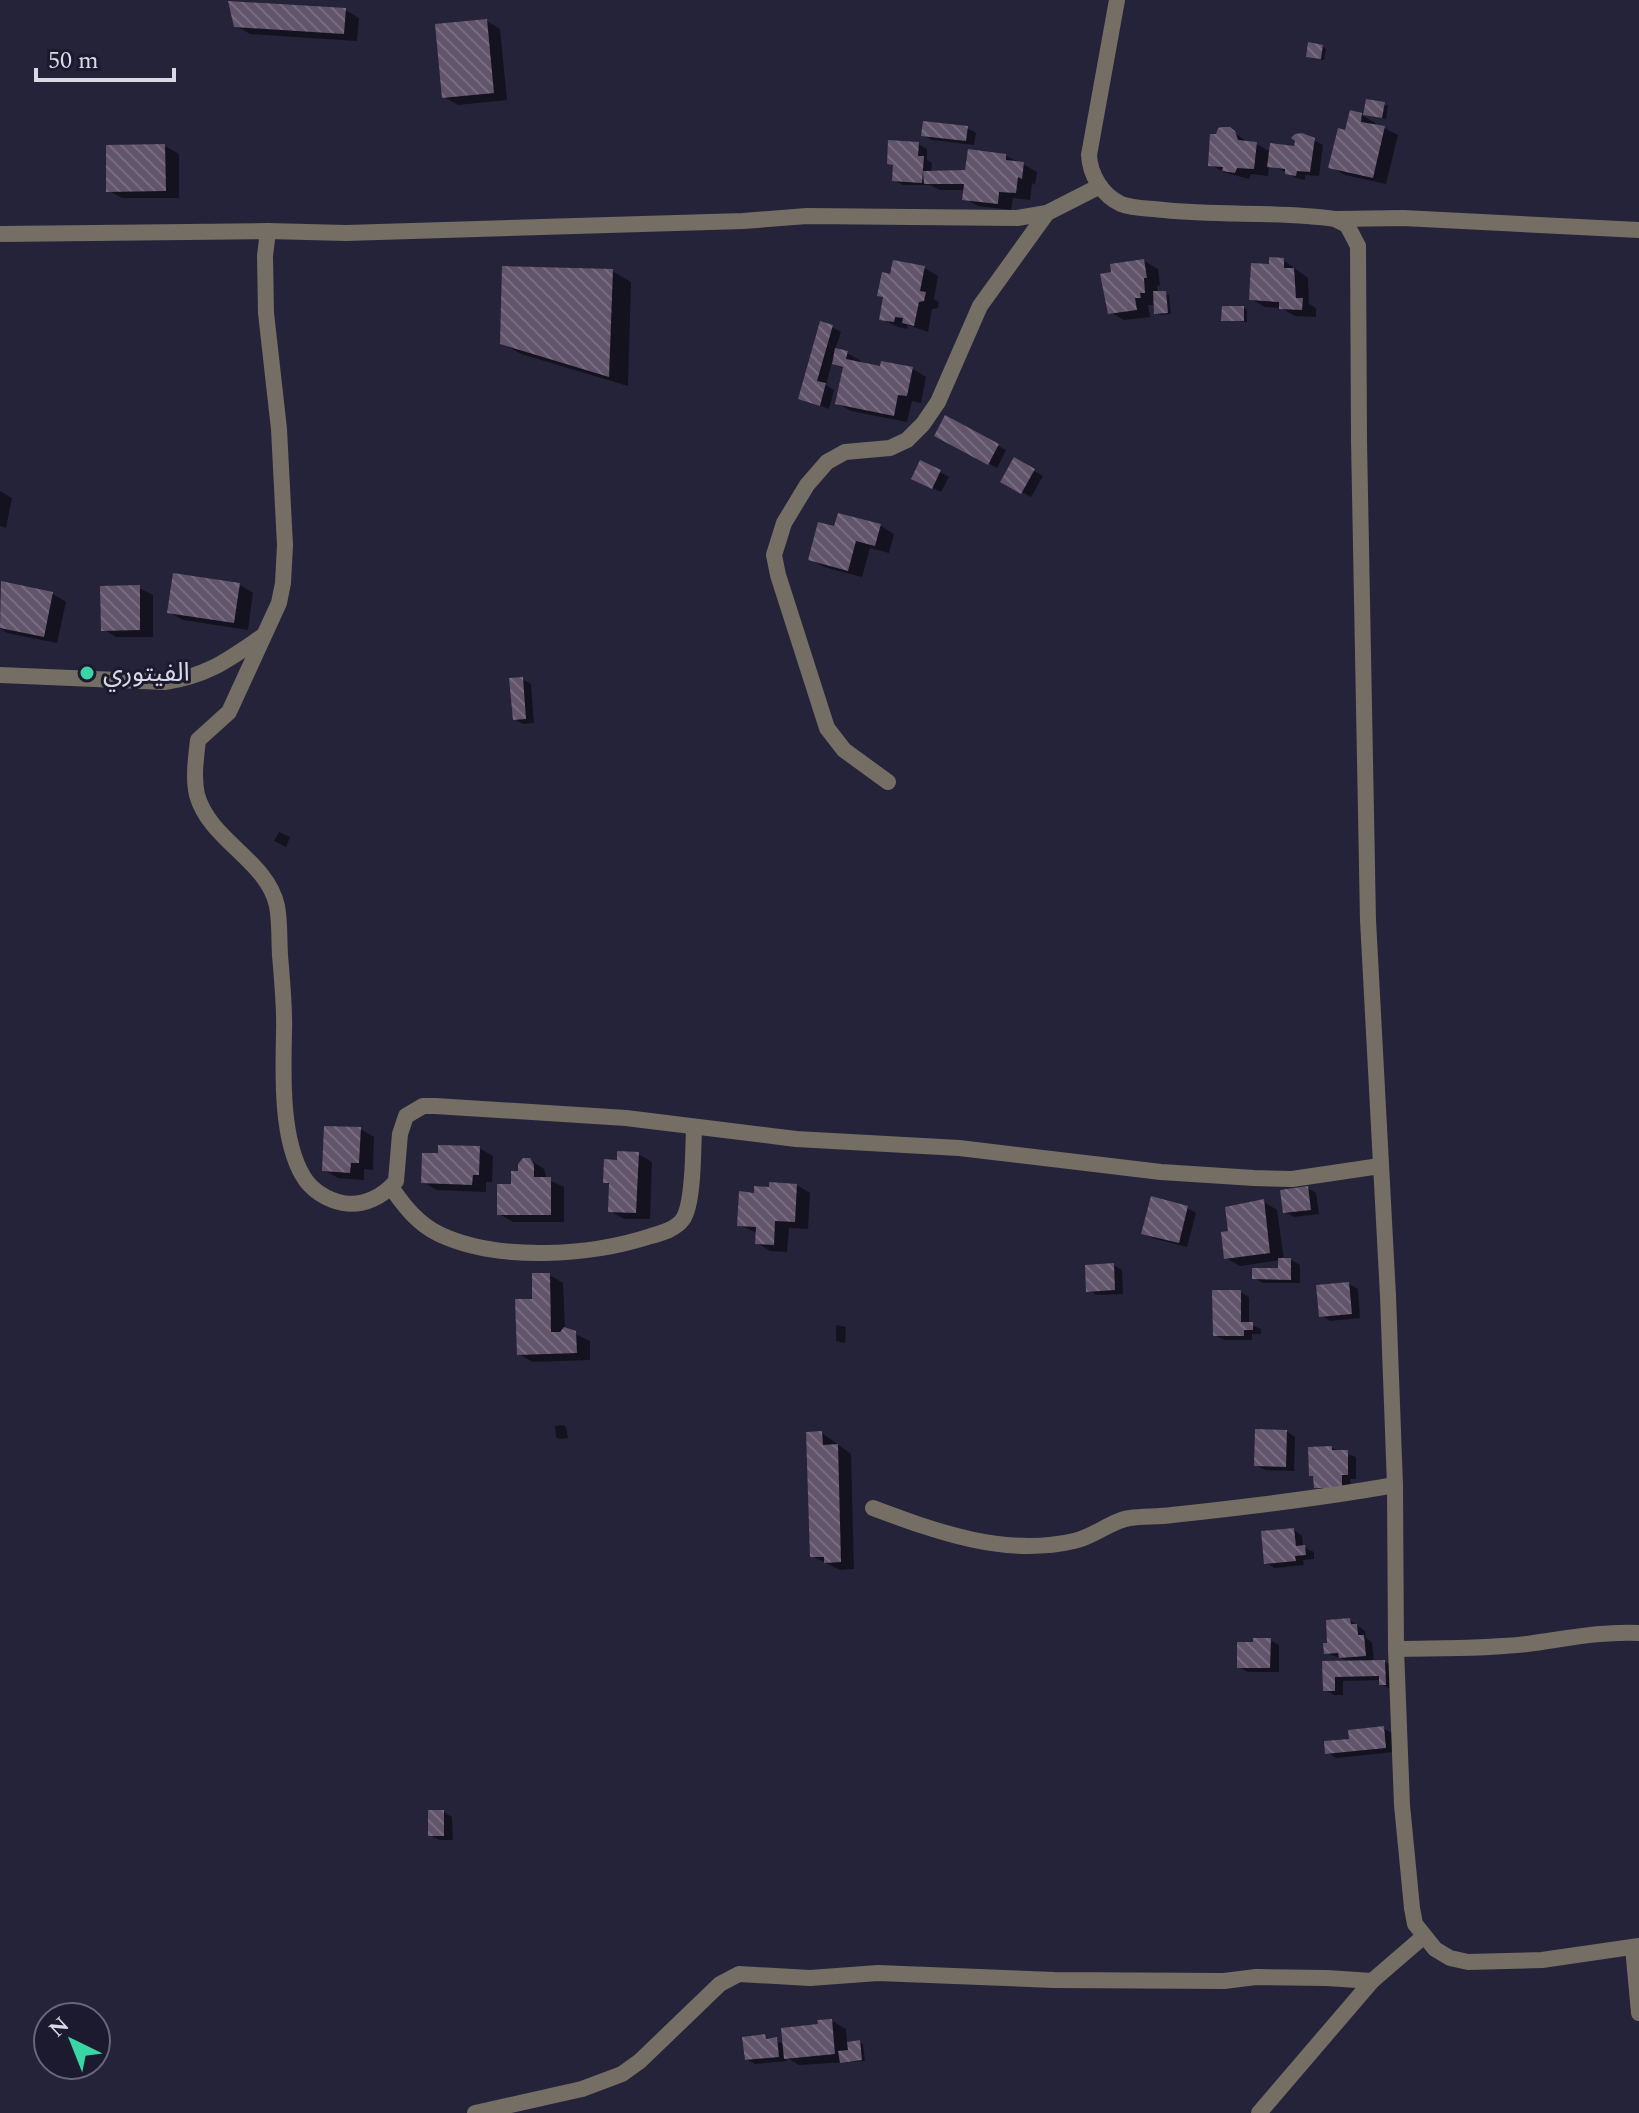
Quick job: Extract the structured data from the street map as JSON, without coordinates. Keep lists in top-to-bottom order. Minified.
{"places":["الفيتوري"],"scale_bar":"50 m","north":"top left"}
